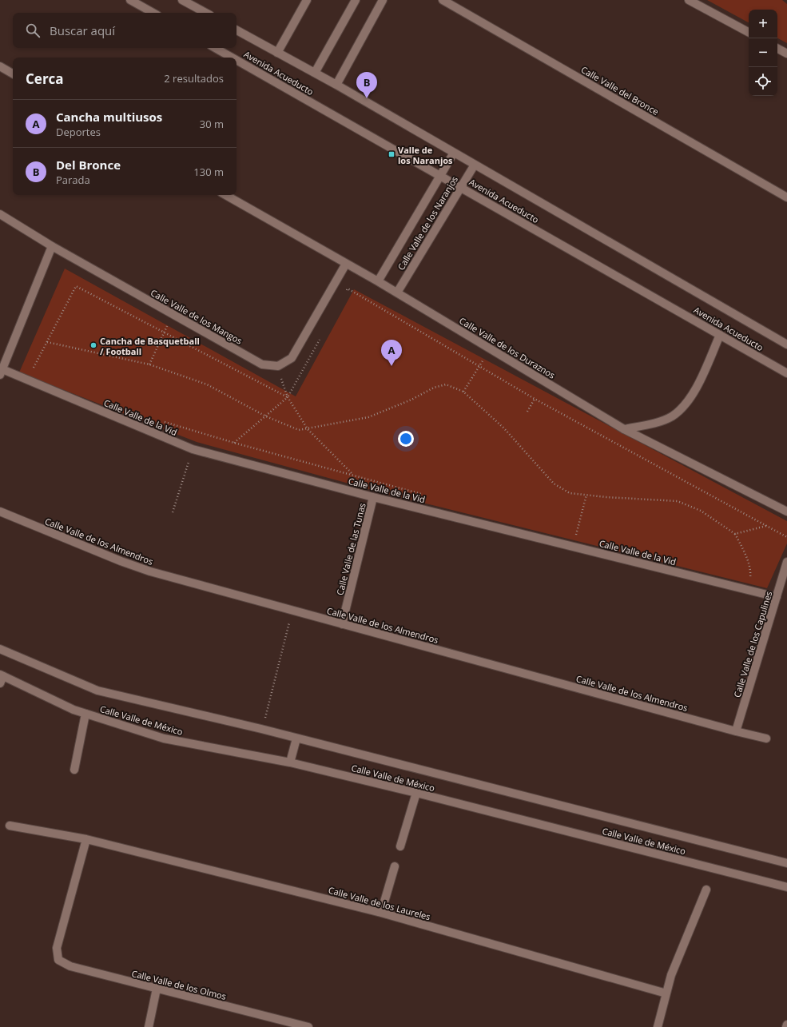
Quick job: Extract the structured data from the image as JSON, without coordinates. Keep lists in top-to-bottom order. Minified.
{"streets":{"street":["Avenida Acueducto","Calle Valle del Bronce","Calle Valle de los Naranjos","Calle Valle de los Mangos","Calle Valle de los Duraznos","Calle Valle de la Vid","Calle Valle de los Almendros","Calle Valle de las Tunas","Calle Valle de los Capulines","Calle Valle de México","Calle Valle de los Laureles","Calle Valle de los Olmos"]},"crossings":[["Avenida Acueducto","Calle Valle de los Naranjos"],["Calle Valle de los Naranjos","Calle Valle de los Duraznos"],["Calle Valle de la Vid","Calle Valle de las Tunas"],["Calle Valle de la Vid","Calle Valle de los Capulines"],["Calle Valle de los Almendros","Calle Valle de las Tunas"],["Calle Valle de los Almendros","Calle Valle de los Capulines"],["Calle Valle de los Laureles","Calle Valle de los Olmos"]],"places":{"transit":["Valle de los Naranjos"],"other":["Cancha de Basquetball / Football"]},"page":{"map_buttons":["+","−"],"search":"Buscar aquí","heading":["Cerca","2 resultados"],"pins":["B","A"],"list":[{"mark":"A","name":"Cancha multiusos","note":"Deportes","value":"30 m"},{"mark":"B","name":"Del Bronce","note":"Parada","value":"130 m"}]}}
